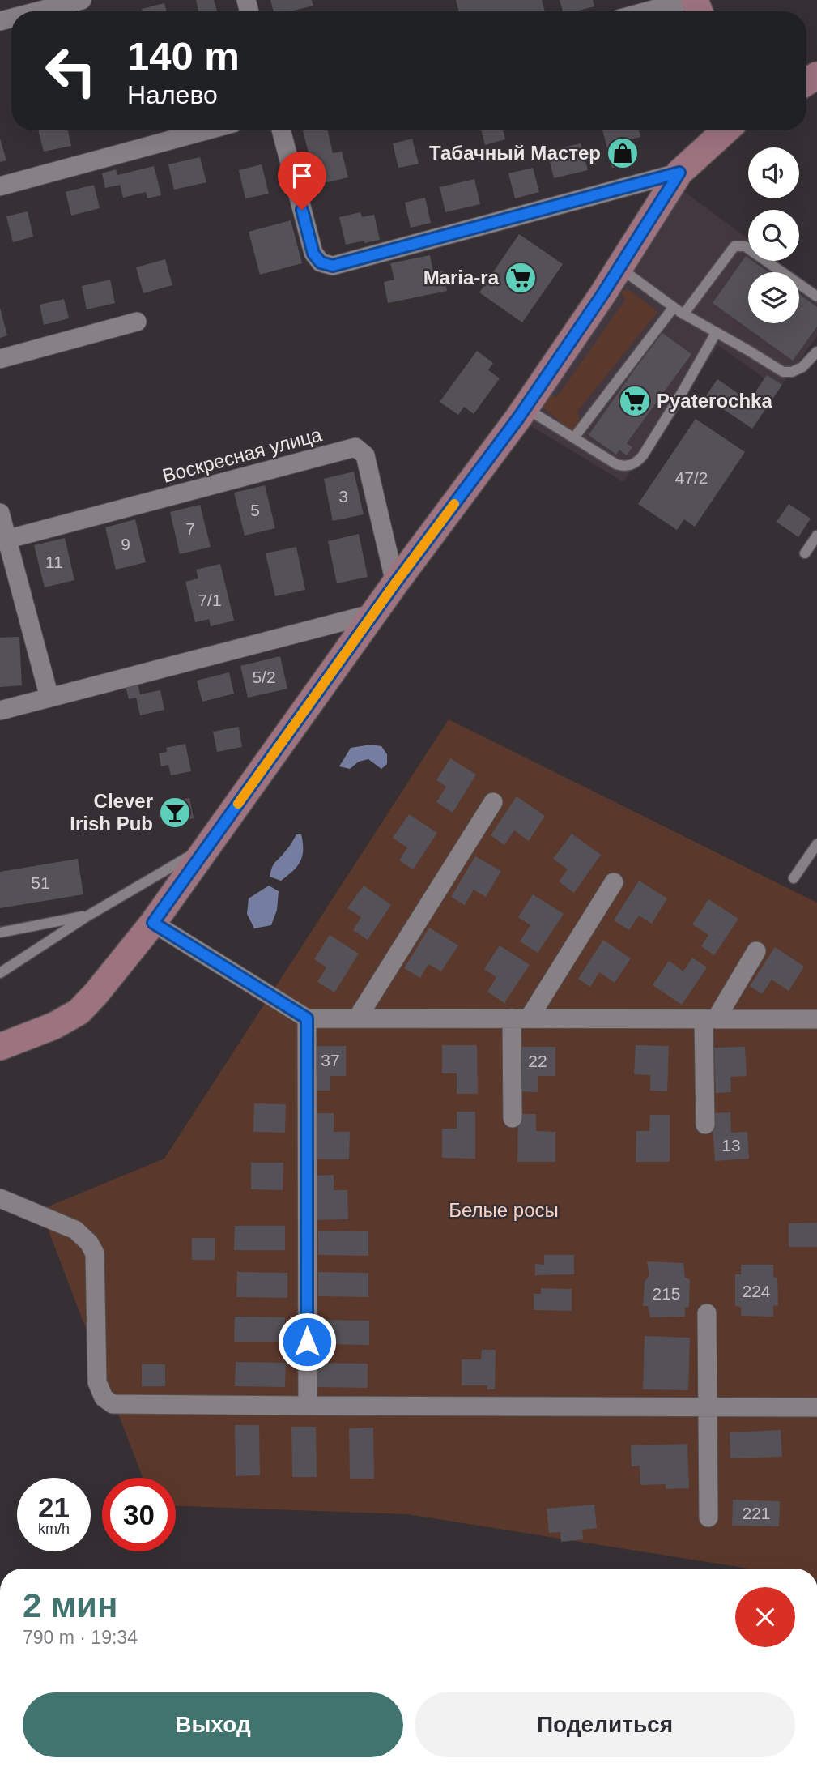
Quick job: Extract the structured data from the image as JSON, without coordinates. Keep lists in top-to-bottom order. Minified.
{"streets":{"street":["Воскресная улица"]},"parks":["Белые росы"],"places":{"shop":["Табачный Мастер"],"supermarket":["Maria-ra","Pyaterochka"],"bar":["Clever Irish Pub"]},"house_numbers":["47/2","3","5","7","9","11","7/1","5/2","51","37","22","13","224","215","221"],"page":{"turn":["140 m","Налево"],"speed":"21 km/h","limit":"30","heading":["2 мин","790 m · 19:34"],"buttons":["Выход","Поделиться"]}}
